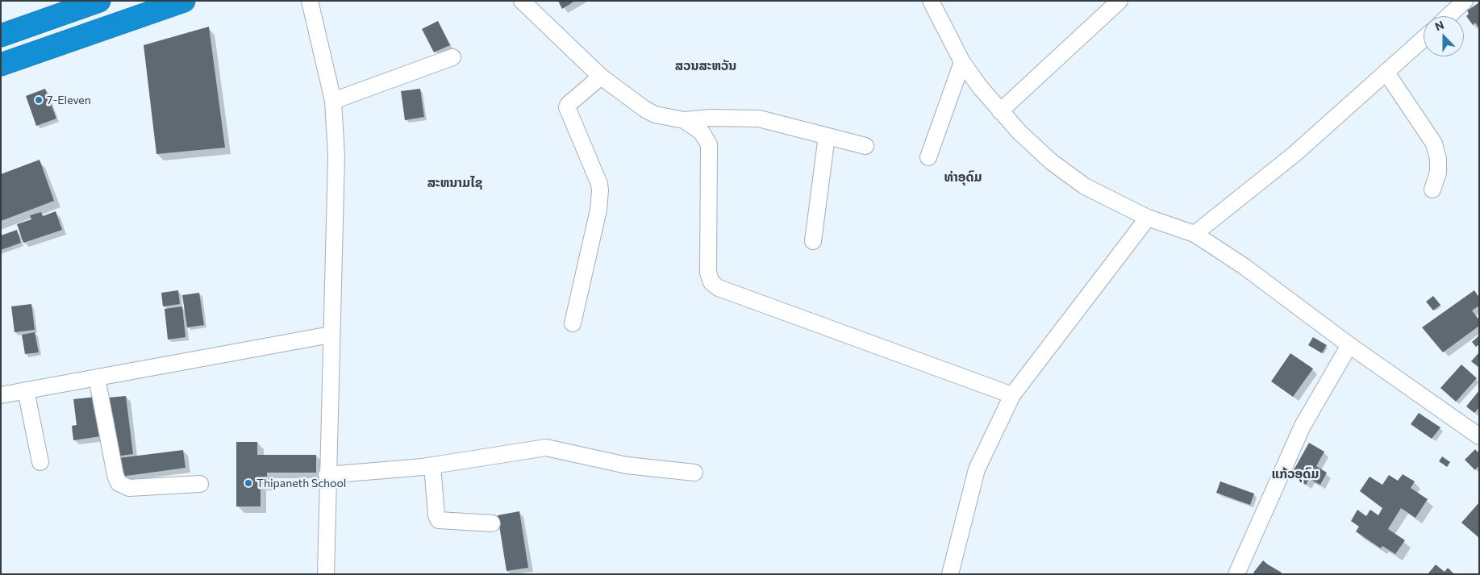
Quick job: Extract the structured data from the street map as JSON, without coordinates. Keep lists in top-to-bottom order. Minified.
{"districts":["ສວນສະຫວັນ","ທ່າອຸດົມ","ສະຫນາມໄຊ","ແກ້ວອຸດົມ"],"places":["7-Eleven","Thipaneth School"],"north":"top"}
